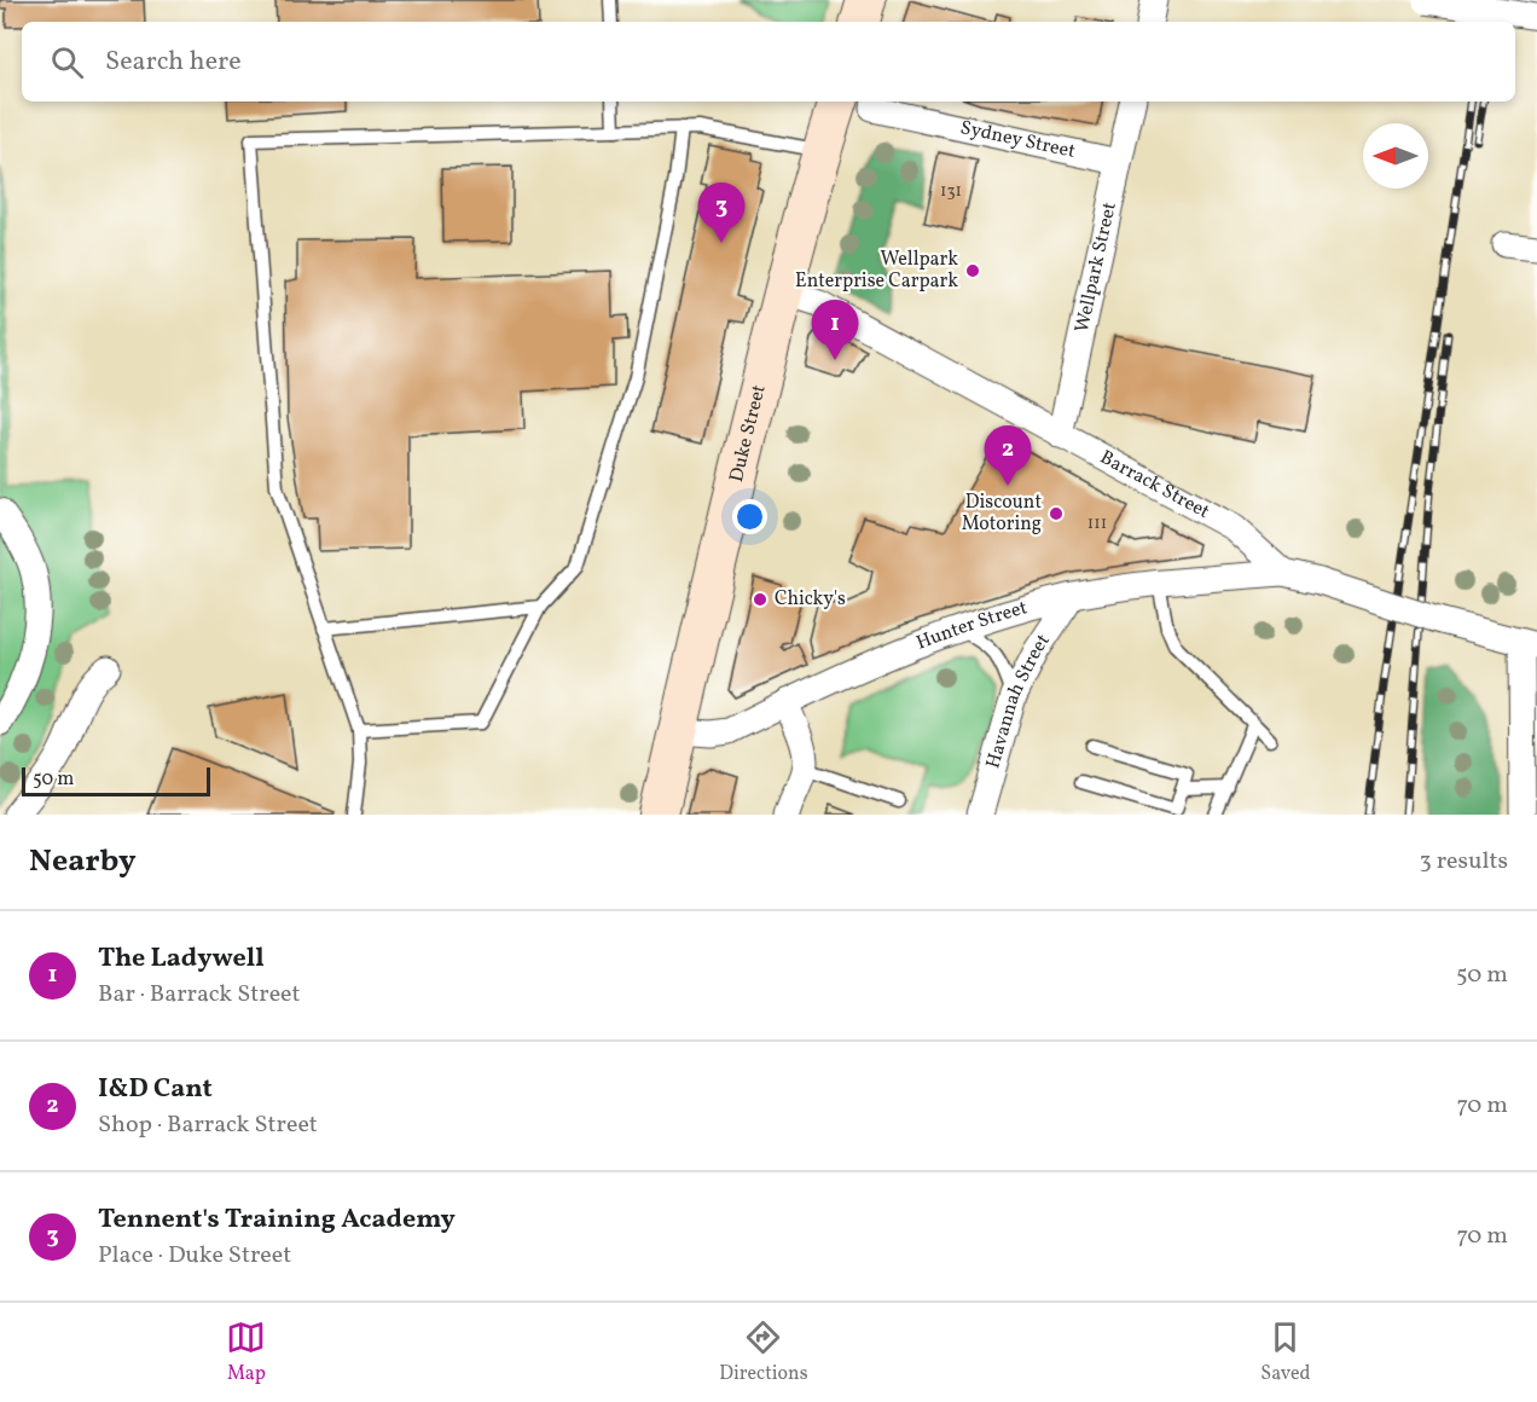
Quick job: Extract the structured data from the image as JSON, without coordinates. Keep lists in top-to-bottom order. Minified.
{"streets":{"street":["Sydney Street","Wellpark Street","Duke Street","Barrack Street","Hunter Street","Havannah Street"]},"crossings":[["Sydney Street","Wellpark Street"],["Sydney Street","Duke Street"],["Wellpark Street","Barrack Street"],["Duke Street","Barrack Street"],["Duke Street","Hunter Street"],["Barrack Street","Hunter Street"],["Hunter Street","Havannah Street"]],"places":["Wellpark Enterprise Carpark","Discount Motoring","Chicky's"],"house_numbers":["131","111"],"scale_bar":"50 m","north":"left","page":{"search":"Search here","pins":["3","1","2"],"scale":"50 m","heading":["Nearby","3 results"],"list":[{"mark":"1","name":"The Ladywell","note":"Bar · Barrack Street","value":"50 m"},{"mark":"2","name":"I&D Cant","note":"Shop · Barrack Street","value":"70 m"},{"mark":"3","name":"Tennent's Training Academy","note":"Place · Duke Street","value":"70 m"}],"nav":["Map","Directions","Saved"]}}
